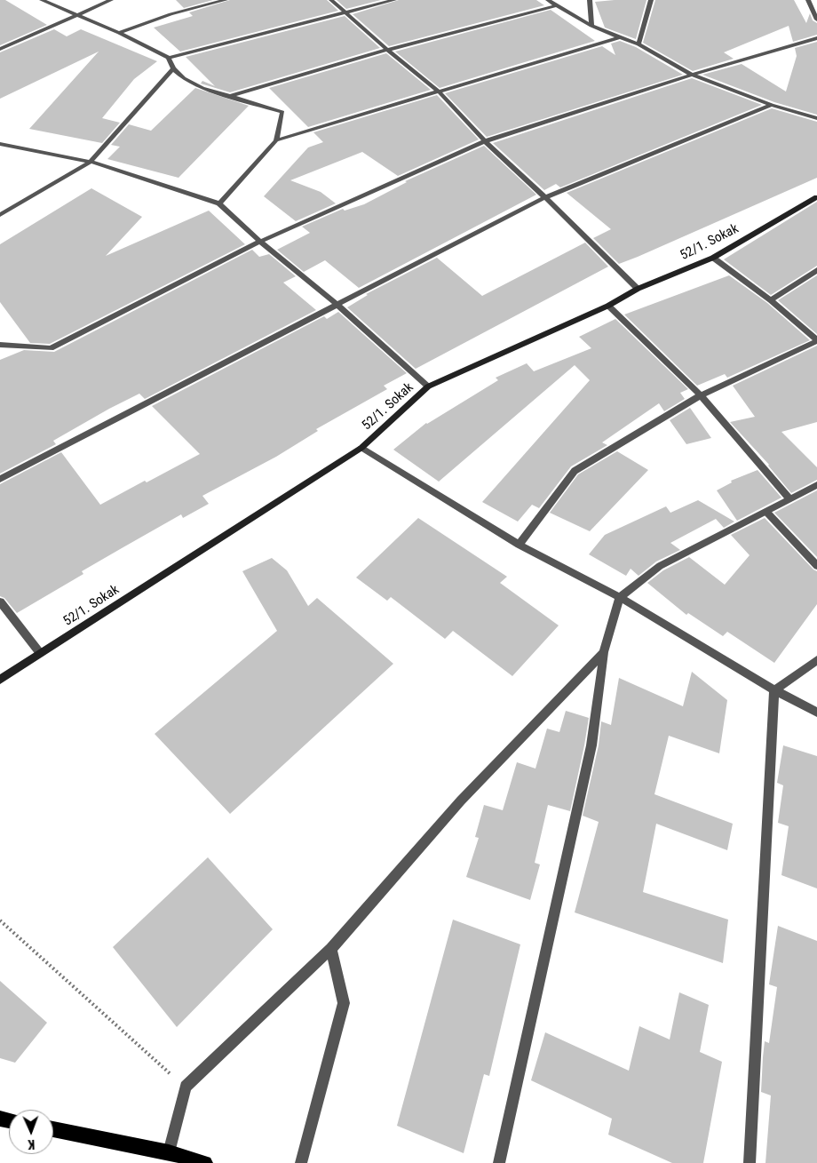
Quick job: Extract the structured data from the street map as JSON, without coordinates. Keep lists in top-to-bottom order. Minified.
{"streets":{"main road":["52/1. Sokak"]},"north":"bottom"}
